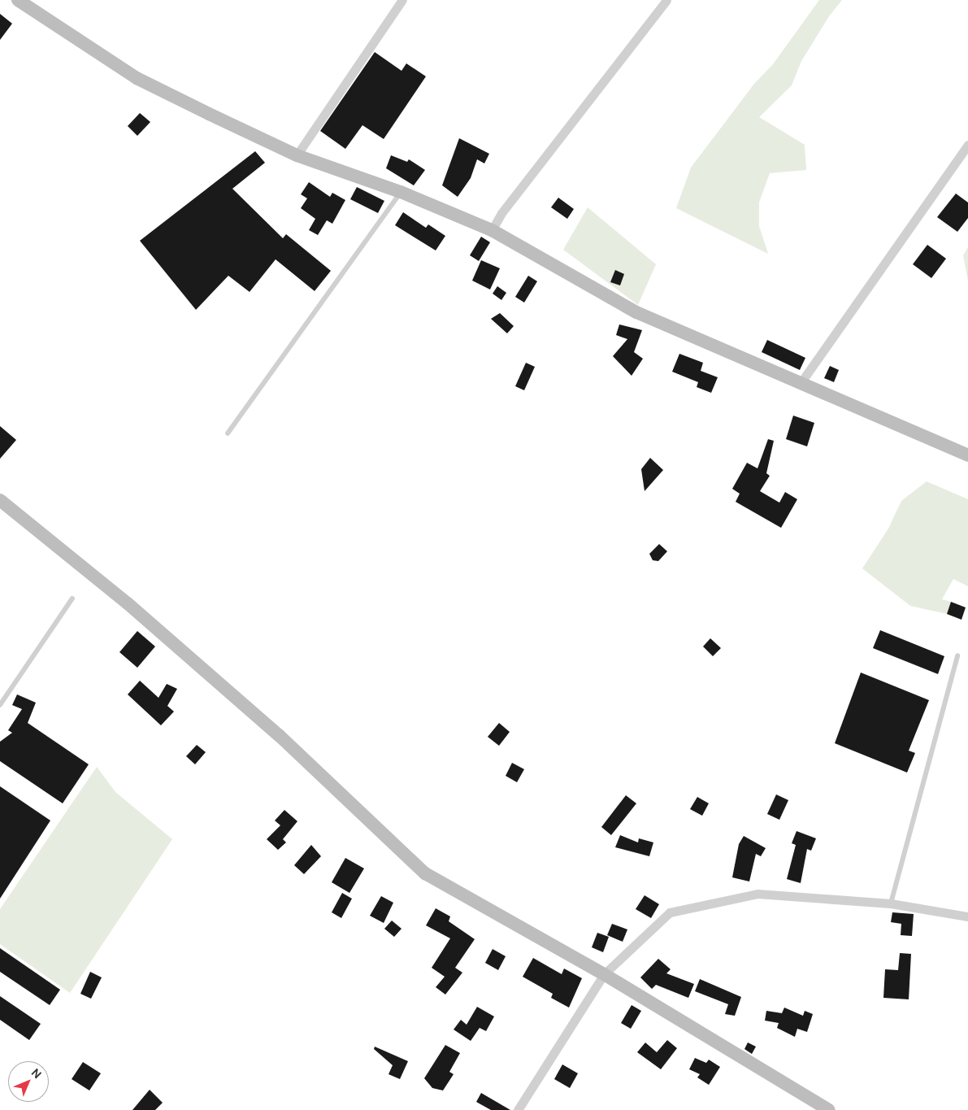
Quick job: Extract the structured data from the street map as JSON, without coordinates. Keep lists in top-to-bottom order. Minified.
{"north":"top right"}
